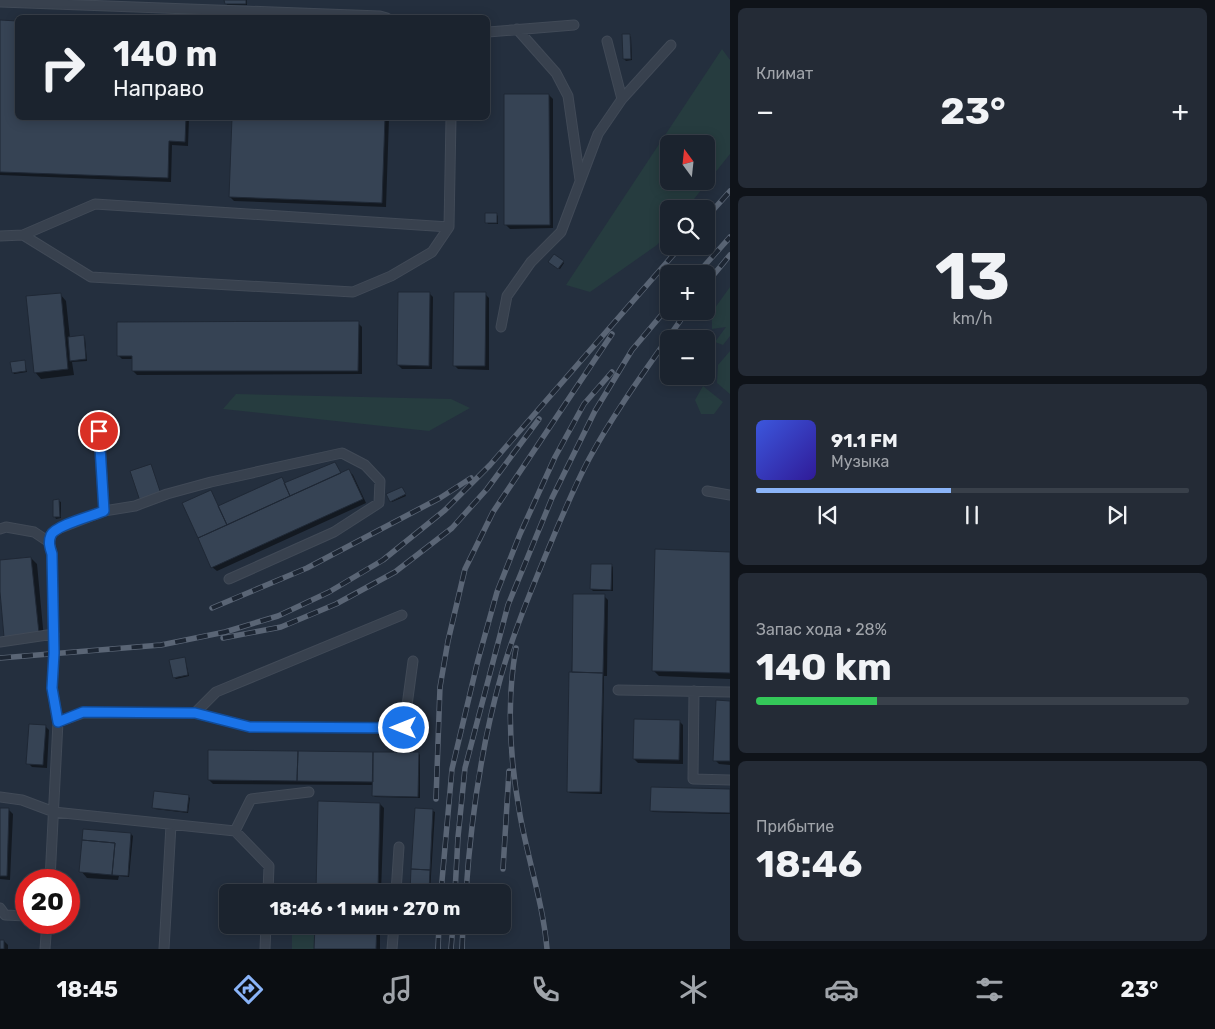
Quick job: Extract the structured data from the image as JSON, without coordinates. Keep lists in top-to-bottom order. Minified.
{"north":"top","page":{"tile":["Климат",["13","km/h"],["Запас хода · 28%","140 km"],["Прибытие","18:46"]],"turn":["140 m","Направо"],"heat":["−","23°","+"],"map_buttons":["+","−"],"song":["91.1 FM","Музыка"],"limit":"20","trip":"18:46 · 1 мин · 270 m","tabs":["18:45","23°"]}}
